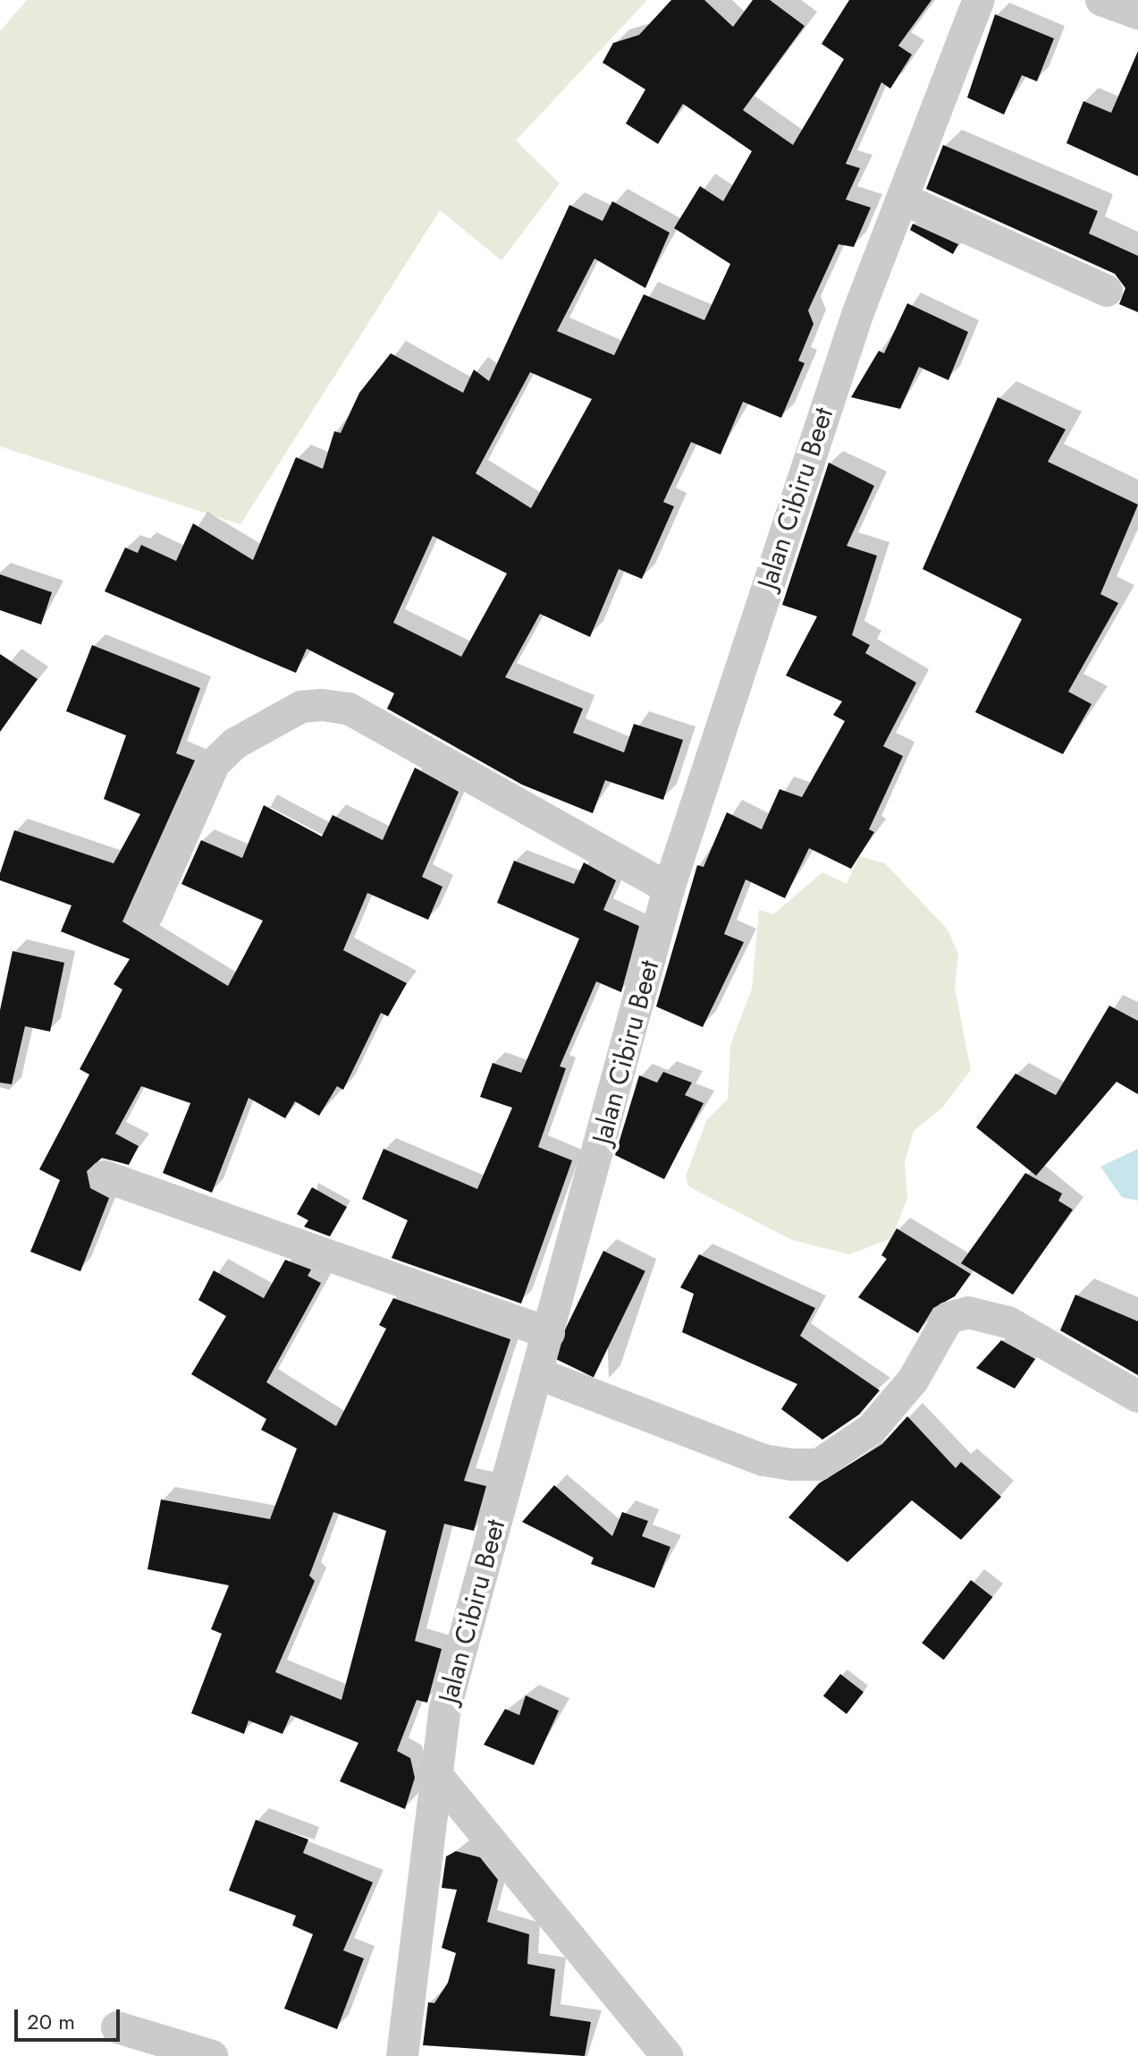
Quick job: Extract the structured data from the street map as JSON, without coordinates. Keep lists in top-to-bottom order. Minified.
{"streets":{"street":["Jalan Cibiru Beet"]},"scale_bar":"20 m"}
